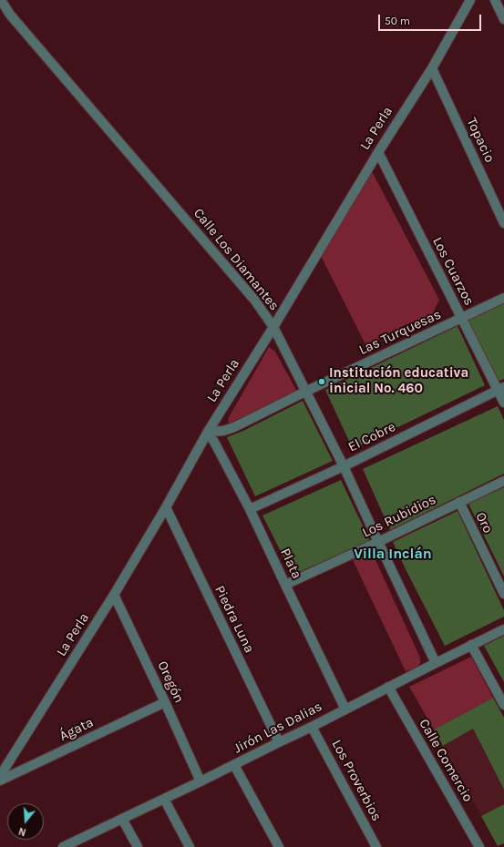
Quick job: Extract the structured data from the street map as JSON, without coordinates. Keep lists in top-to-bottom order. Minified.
{"streets":{"street":["La Perla","Topacio","Calle Los Diamantes","Los Cuarzos","Las Turquesas","El Cobre","Los Rubidios","Oro","Plata","Piedra Luna","Oregón","Jirón Las Dalias","Ágata","Calle Comercio","Los Proverbios"]},"crossings":[["La Perla","Topacio"],["La Perla","Calle Los Diamantes"],["La Perla","Los Cuarzos"],["La Perla","Las Turquesas"],["La Perla","Plata"],["La Perla","Piedra Luna"],["La Perla","Oregón"],["Calle Los Diamantes","Las Turquesas"],["Calle Los Diamantes","El Cobre"],["Calle Los Diamantes","Los Rubidios"],["Calle Los Diamantes","Jirón Las Dalias"],["Los Cuarzos","Las Turquesas"],["Los Cuarzos","El Cobre"],["Las Turquesas","Plata"],["El Cobre","Plata"],["Los Rubidios","Oro"],["Los Rubidios","Plata"],["Plata","Jirón Las Dalias"],["Piedra Luna","Jirón Las Dalias"],["Oregón","Jirón Las Dalias"],["Oregón","Ágata"],["Jirón Las Dalias","Calle Comercio"],["Jirón Las Dalias","Los Proverbios"]],"districts":["Villa Inclán"],"places":["Institución educativa inicial No. 460"],"scale_bar":"50 m","north":"bottom"}
